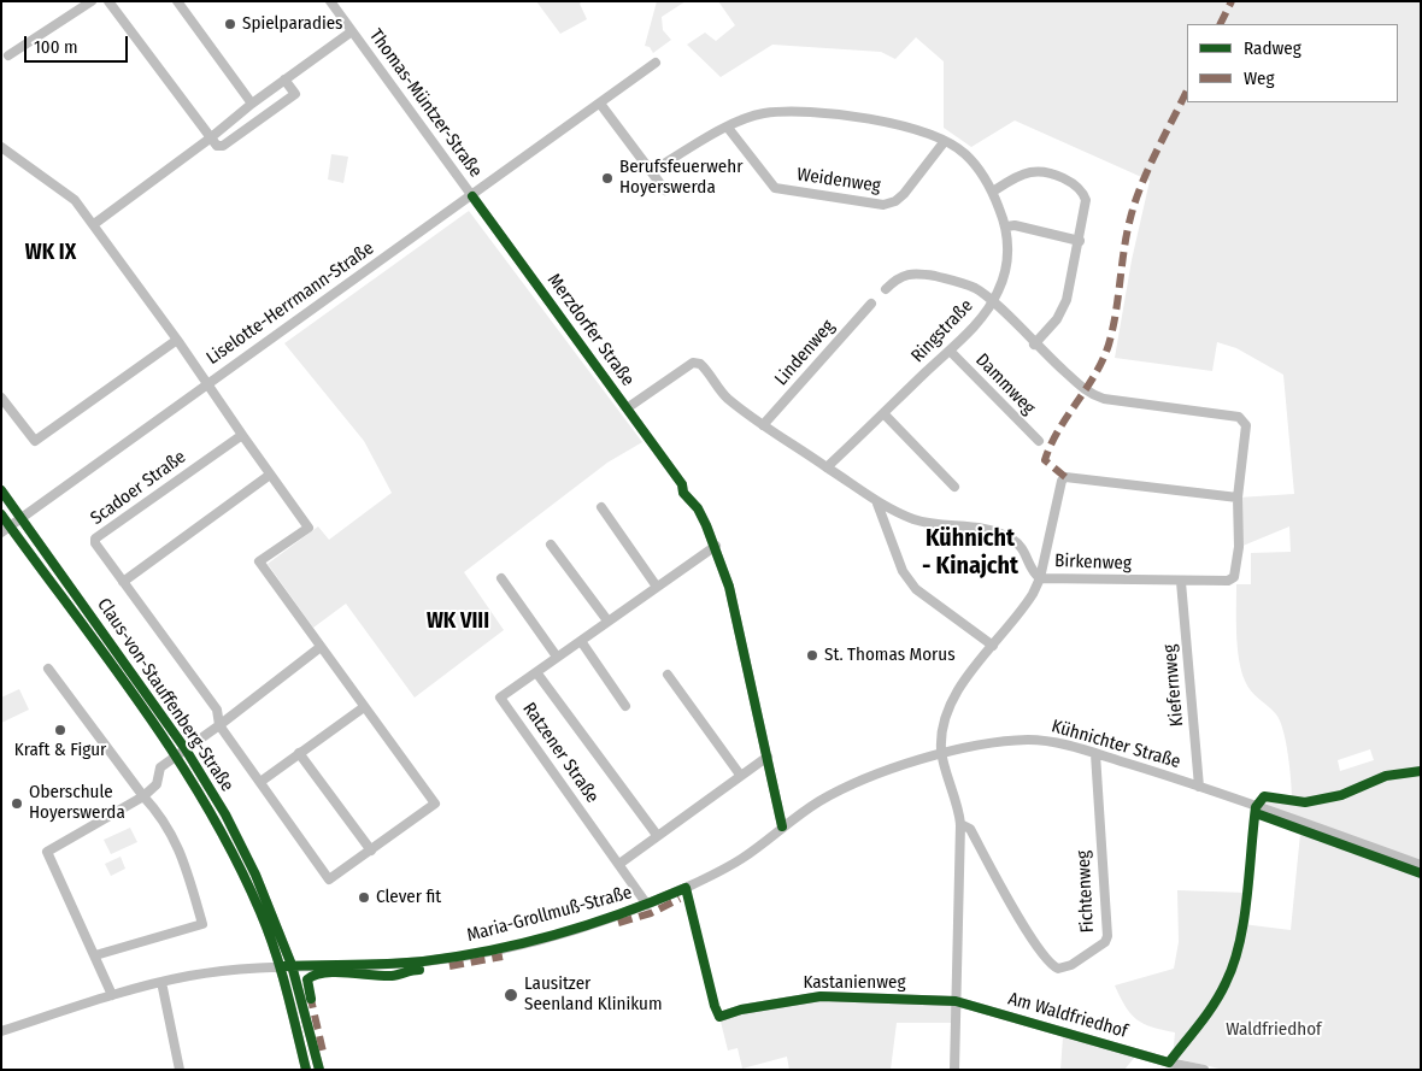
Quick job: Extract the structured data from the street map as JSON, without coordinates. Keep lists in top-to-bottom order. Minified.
{"streets":{"street":["Thomas-Müntzer-Straße","Weidenweg","Liselotte-Herrmann-Straße","Merzdorfer Straße","Ringstraße","Lindenweg","Dammweg","Scadoer Straße","Birkenweg","Kiefernweg","Claus-von-Stauffenberg-Straße","Kühnichter Straße","Ratzener Straße","Fichtenweg","Maria-Grollmuß-Straße","Kastanienweg","Am Waldfriedhof"]},"crossings":[["Thomas-Müntzer-Straße","Liselotte-Herrmann-Straße"],["Thomas-Müntzer-Straße","Merzdorfer Straße"],["Weidenweg","Ringstraße"],["Liselotte-Herrmann-Straße","Merzdorfer Straße"],["Liselotte-Herrmann-Straße","Claus-von-Stauffenberg-Straße"],["Merzdorfer Straße","Kühnichter Straße"],["Merzdorfer Straße","Ratzener Straße"],["Ringstraße","Dammweg"],["Birkenweg","Kiefernweg"],["Kiefernweg","Kühnichter Straße"],["Claus-von-Stauffenberg-Straße","Maria-Grollmuß-Straße"],["Kühnichter Straße","Ratzener Straße"],["Kühnichter Straße","Fichtenweg"],["Kühnichter Straße","Maria-Grollmuß-Straße"],["Ratzener Straße","Maria-Grollmuß-Straße"],["Kastanienweg","Am Waldfriedhof"]],"districts":["WK IX","Kühnicht - Kinajcht","WK VIII"],"parks":["Waldfriedhof"],"places":["Spielparadies","Berufsfeuerwehr Hoyerswerda","St. Thomas Morus","Kraft & Figur","Oberschule Hoyerswerda","Clever fit","Lausitzer Seenland Klinikum"],"legend":["Radweg","Weg"],"scale_bar":"100 m"}
